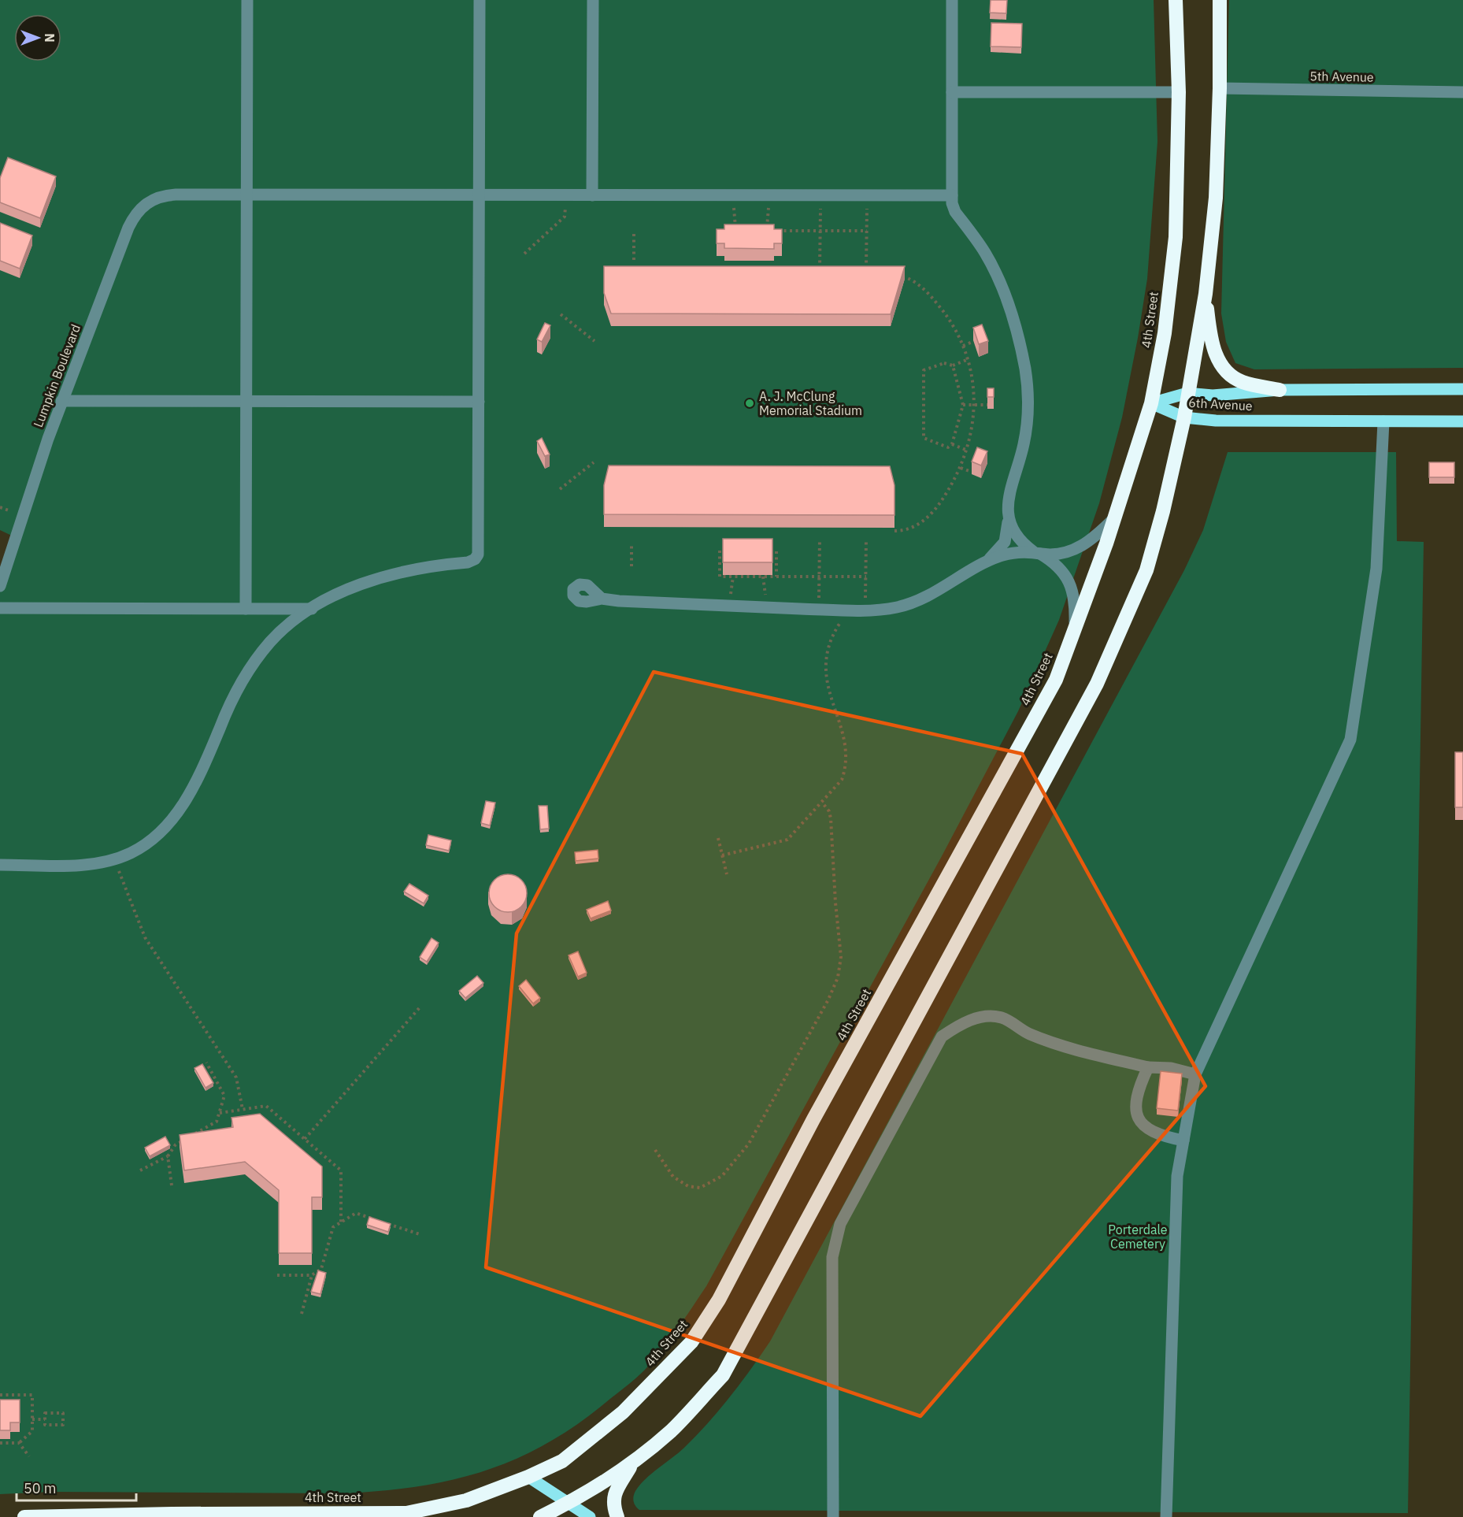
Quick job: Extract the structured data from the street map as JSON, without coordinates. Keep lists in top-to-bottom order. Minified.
{"streets":{"highway":["4th Street"],"main road":["6th Avenue"],"street":["5th Avenue","Lumpkin Boulevard"]},"crossings":[["4th Street","6th Avenue"]],"parks":["Porterdale Cemetery"],"places":["A. J. McClung Memorial Stadium"],"scale_bar":"50 m","north":"right"}
